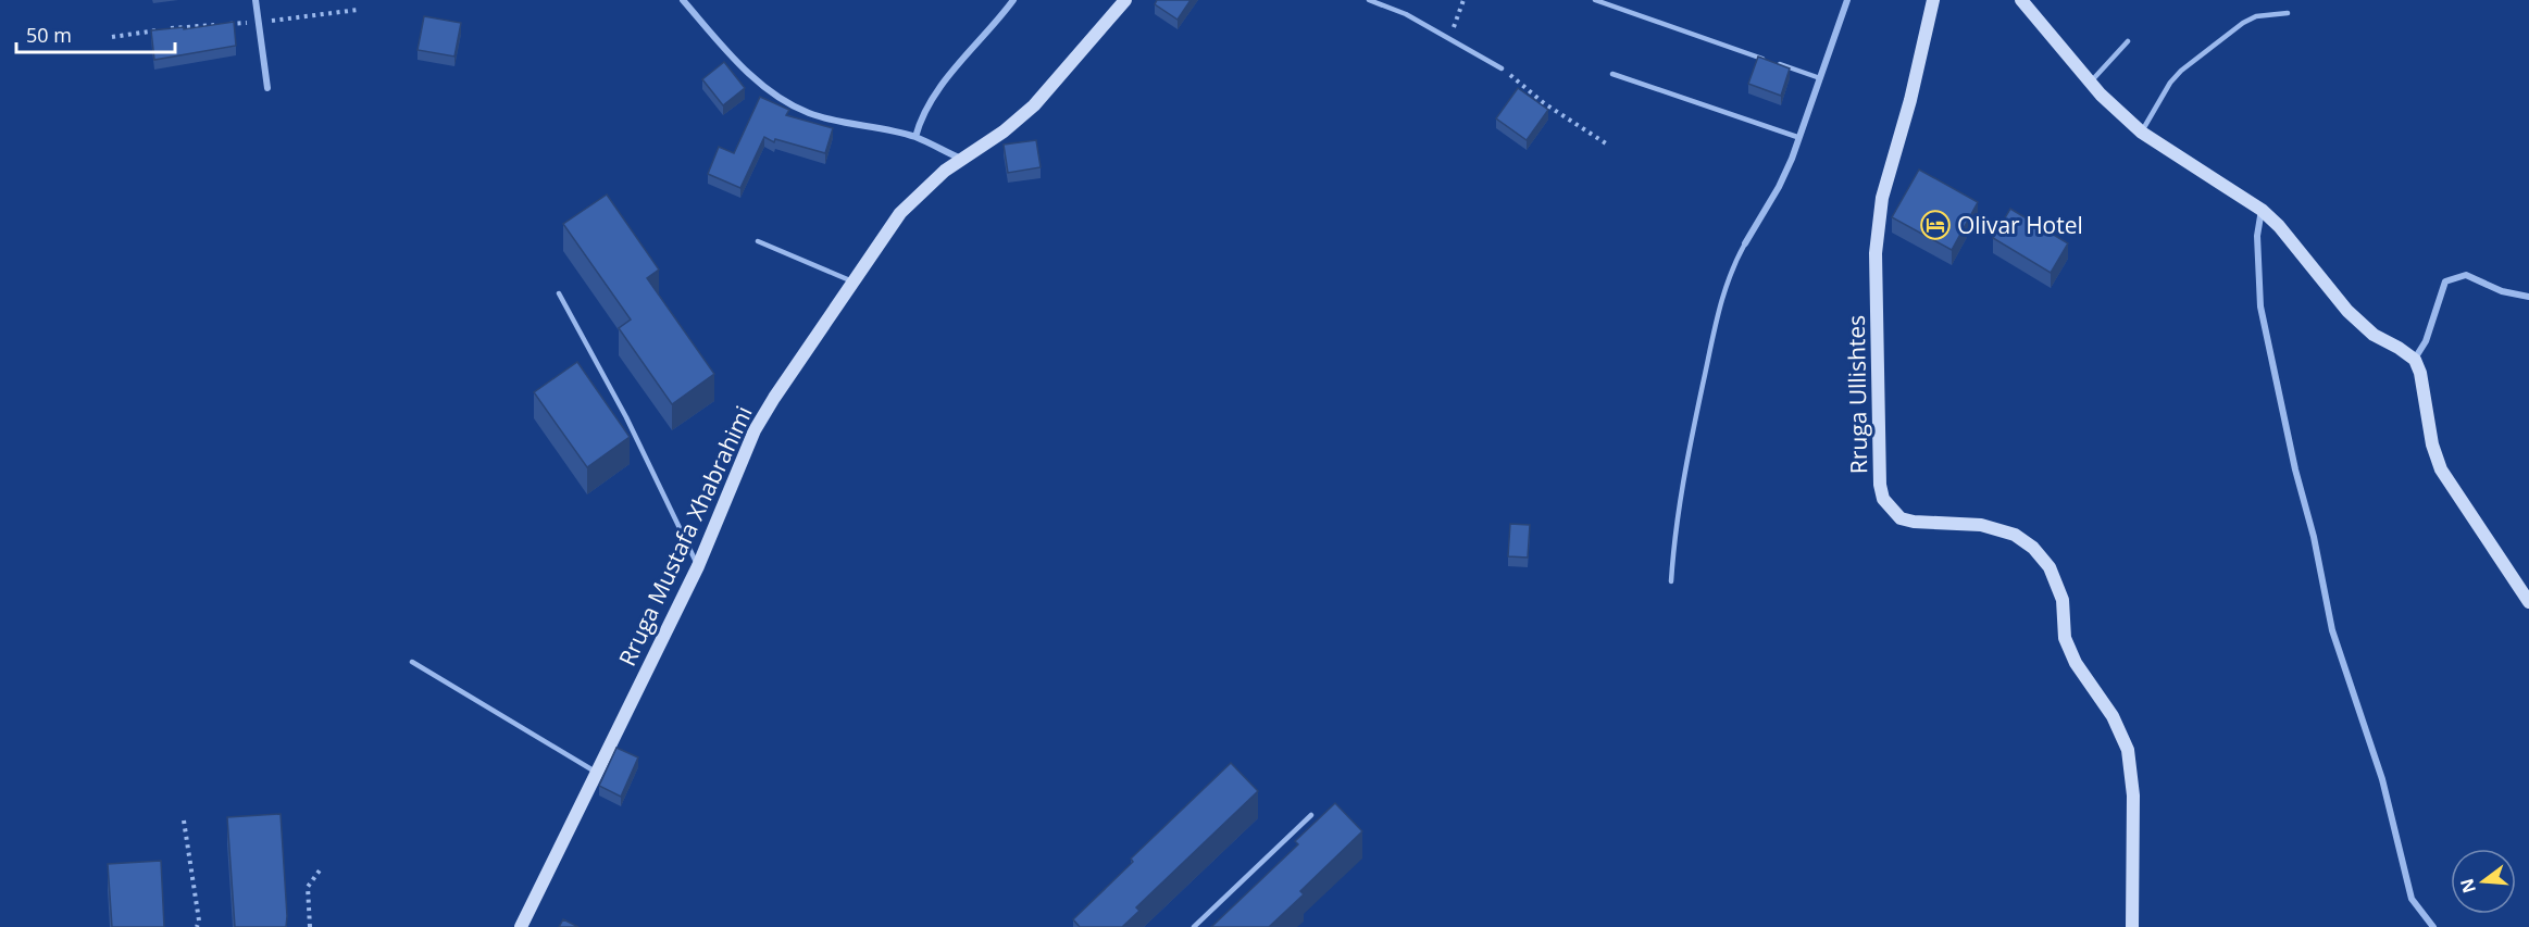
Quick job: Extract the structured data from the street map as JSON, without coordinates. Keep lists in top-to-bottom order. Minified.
{"streets":{"street":["Rruga Ullishtes","Rruga Mustafa Xhabrahimi"]},"places":{"hotel":["Olivar Hotel"]},"scale_bar":"50 m","north":"left"}
